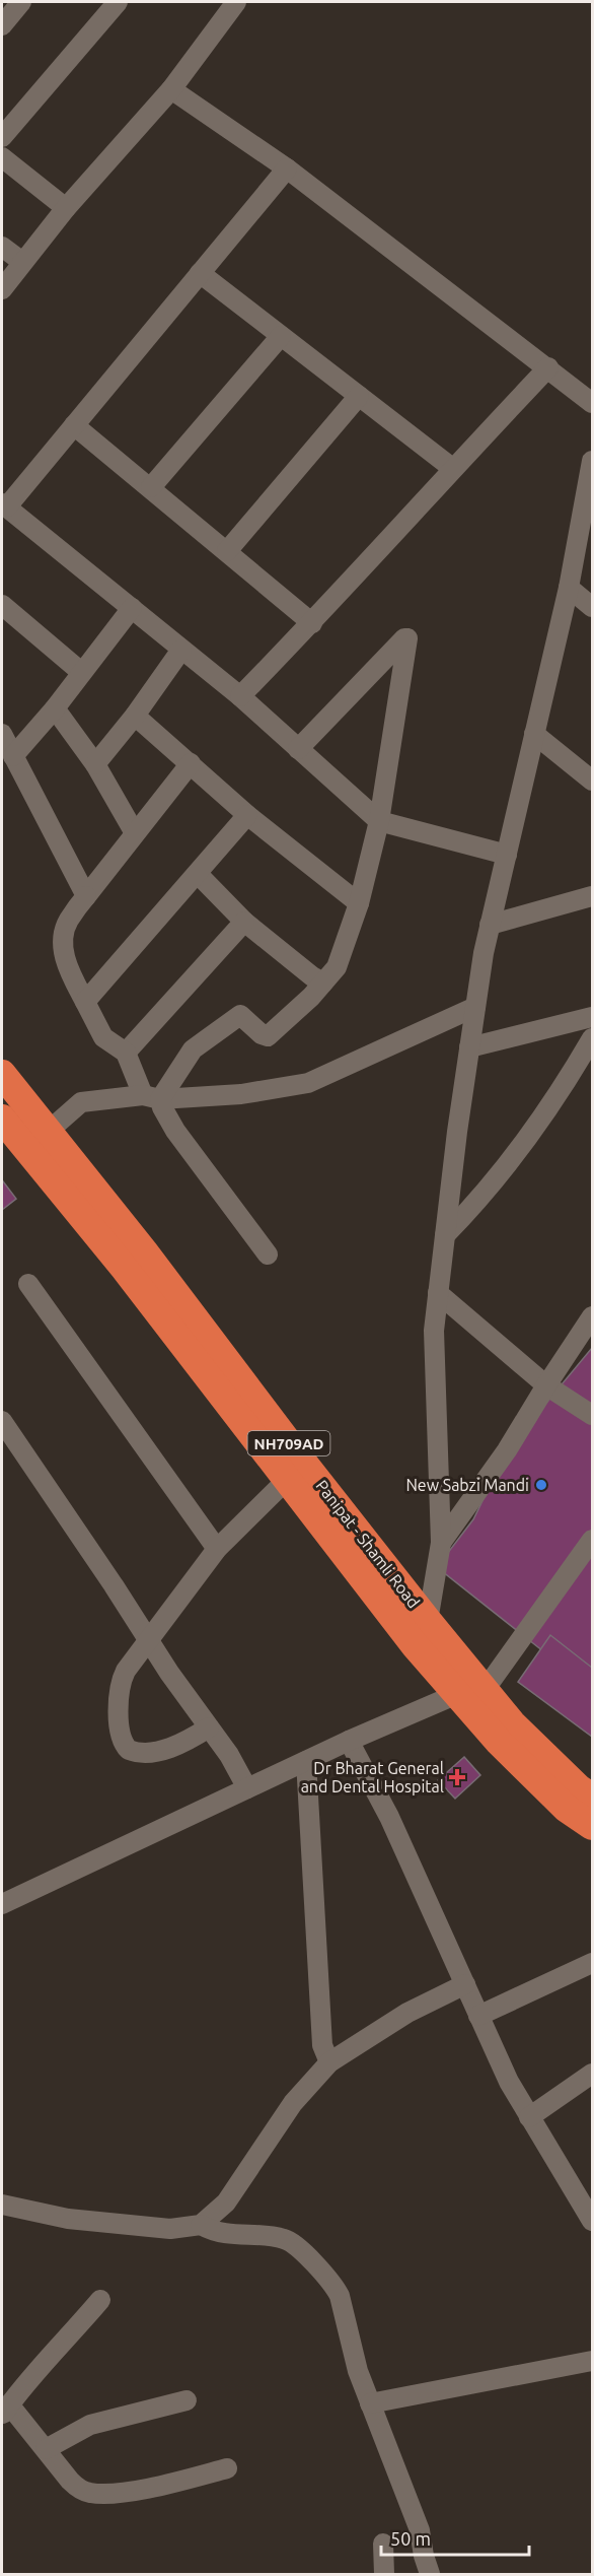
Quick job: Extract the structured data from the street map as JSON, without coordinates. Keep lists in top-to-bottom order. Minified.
{"streets":{"highway":["NH709AD","Panipat - Shamli Road"]},"places":{"other":["New Sabzi Mandi"],"health":["Dr Bharat General and Dental Hospital"]},"scale_bar":"50 m"}
